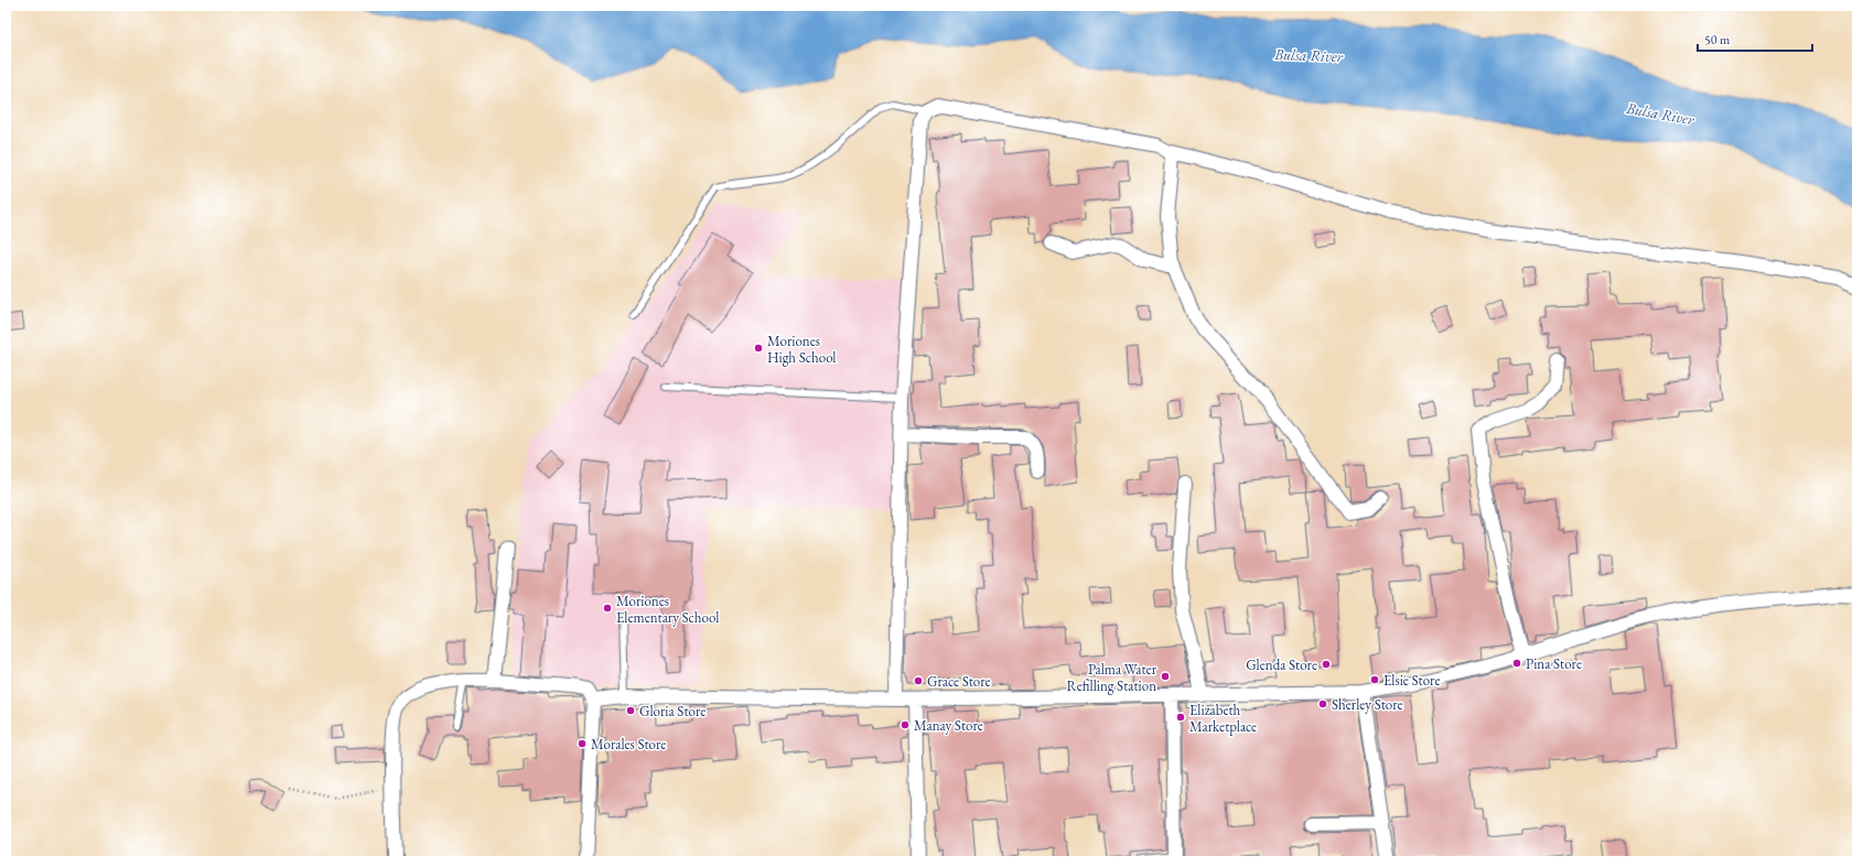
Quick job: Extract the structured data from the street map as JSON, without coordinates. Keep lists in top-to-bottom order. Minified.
{"water":["Bulsa River"],"places":["Moriones High School","Moriones Elementary School","Pina Store","Glenda Store","Palma Water Refilling Station","Elsie Store","Grace Store","Sherley Store","Gloria Store","Elizabeth Marketplace","Manay Store","Morales Store"],"scale_bar":"50 m"}
